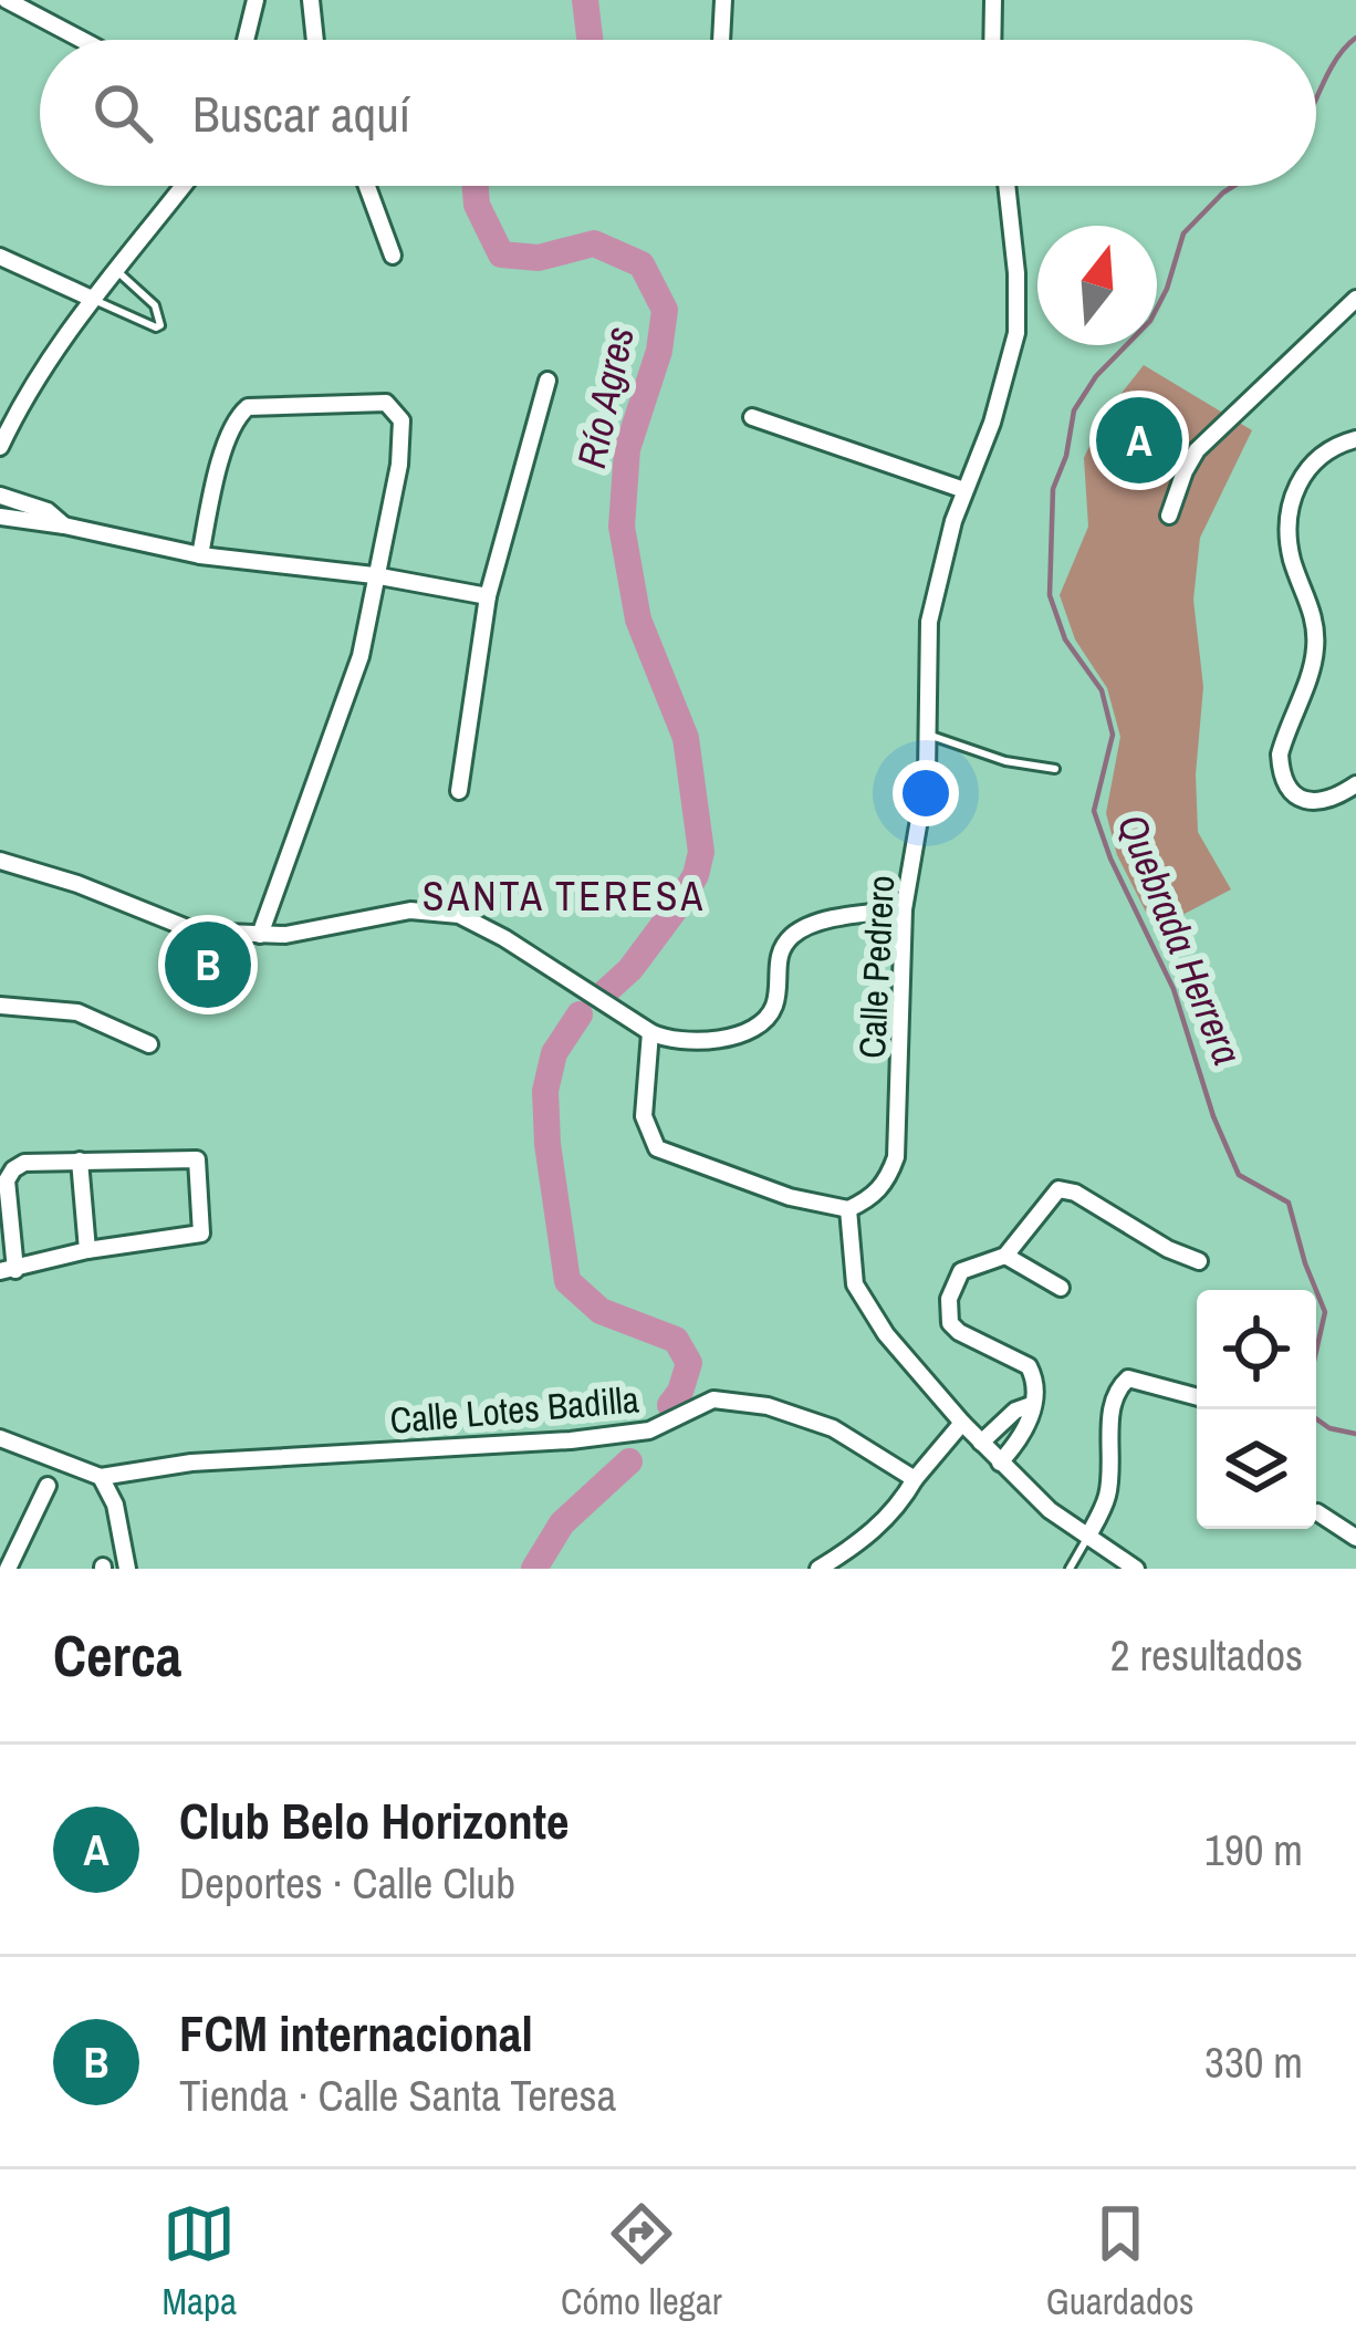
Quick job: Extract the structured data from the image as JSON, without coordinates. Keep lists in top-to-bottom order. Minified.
{"streets":{"street":["Calle Pedrero","Calle Lotes Badilla"]},"districts":["SANTA TERESA"],"water":["Río Agres","Quebrada Herrera"],"north":"top","page":{"search":"Buscar aquí","pins":["A","B"],"heading":["Cerca","2 resultados"],"list":[{"mark":"A","name":"Club Belo Horizonte","note":"Deportes · Calle Club","value":"190 m"},{"mark":"B","name":"FCM internacional","note":"Tienda · Calle Santa Teresa","value":"330 m"}],"nav":["Mapa","Cómo llegar","Guardados"]}}
